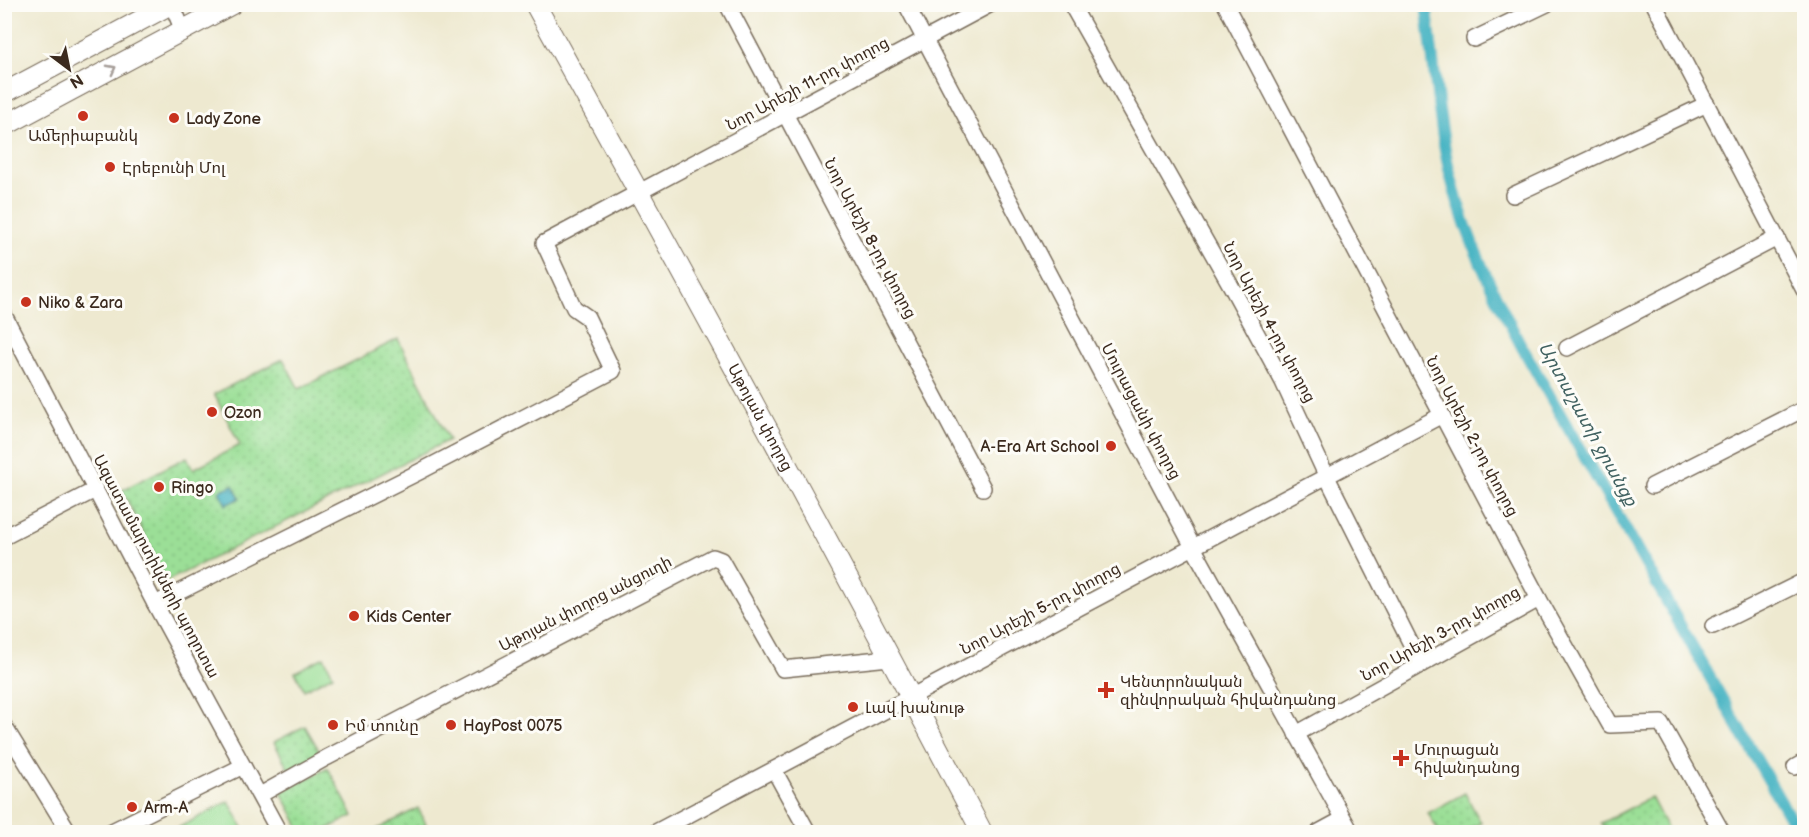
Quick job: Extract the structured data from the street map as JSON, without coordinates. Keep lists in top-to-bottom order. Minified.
{"streets":{"main road":["Աթոյան փողոց"],"street":["Նոր Արեշի 11-րդ փողոց","Նոր Արեշի 8-րդ փողոց","Նոր Արեշի 4-րդ փողոց","Մուրացանի փողոց","Նոր Արեշի 2-րդ փողոց","Ազատամարտիկների պողոտա","Աթոյան փողոց անցուղի","Նոր Արեշի 5-րդ փողոց","Նոր Արեշի 3-րդ փողոց"]},"crossings":[["Նոր Արեշի 11-րդ փողոց","Նոր Արեշի 8-րդ փողոց"],["Նոր Արեշի 11-րդ փողոց","Մուրացանի փողոց"],["Նոր Արեշի 11-րդ փողոց","Աթոյան փողոց"],["Նոր Արեշի 11-րդ փողոց","Ազատամարտիկների պողոտա"],["Նոր Արեշի 4-րդ փողոց","Նոր Արեշի 5-րդ փողոց"],["Նոր Արեշի 4-րդ փողոց","Նոր Արեշի 3-րդ փողոց"],["Մուրացանի փողոց","Նոր Արեշի 5-րդ փողոց"],["Մուրացանի փողոց","Նոր Արեշի 3-րդ փողոց"],["Աթոյան փողոց","Աթոյան փողոց անցուղի"],["Աթոյան փողոց","Նոր Արեշի 5-րդ փողոց"],["Նոր Արեշի 2-րդ փողոց","Նոր Արեշի 5-րդ փողոց"],["Նոր Արեշի 2-րդ փողոց","Նոր Արեշի 3-րդ փողոց"],["Ազատամարտիկների պողոտա","Աթոյան փողոց անցուղի"]],"water":["Արտաշատի ջրանցք"],"places":{"other":["Ամերիաբանկ","Lady Zone","Էրեբունի Մոլ","Niko & Zara","Ozon","A-Era Art School","Ringo","Kids Center","Լավ խանութ","Իմ տունը","HayPost 0075","Arm-A"],"health":["Կենտրոնական զինվորական հիվանդանոց","Մուրացան հիվանդանոց"]},"north":"bottom right"}
